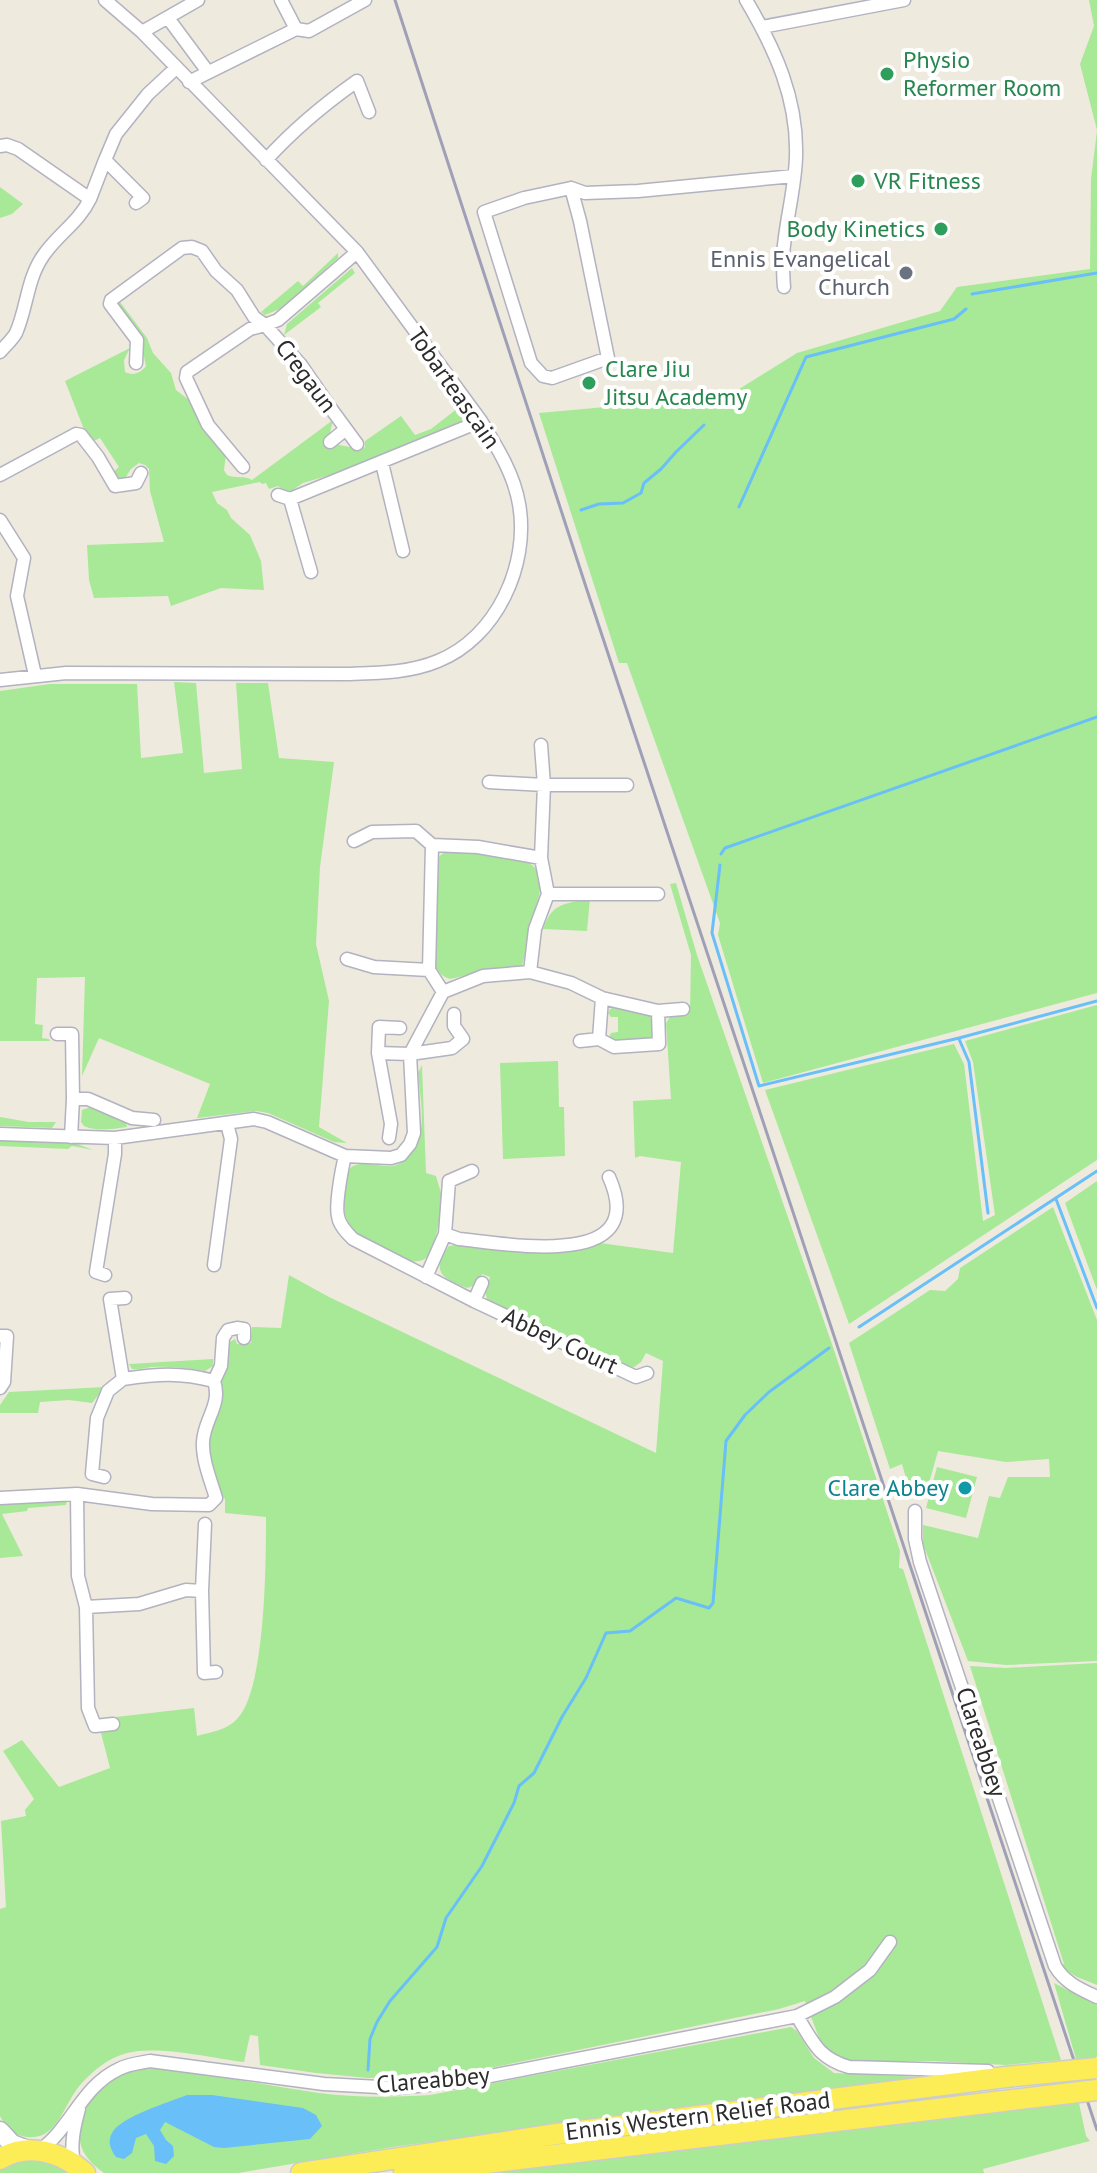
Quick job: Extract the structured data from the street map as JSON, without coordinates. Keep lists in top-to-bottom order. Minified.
{"streets":{"main road":["Ennis Western Relief Road"],"street":["Cregaun","Tobarteascain","Abbey Court","Clareabbey"]},"crossings":[["Cregaun","Tobarteascain"]],"places":["Physio Reformer Room","VR Fitness","Body Kinetics","Ennis Evangelical Church","Clare Jiu Jitsu Academy","Clare Abbey"]}
